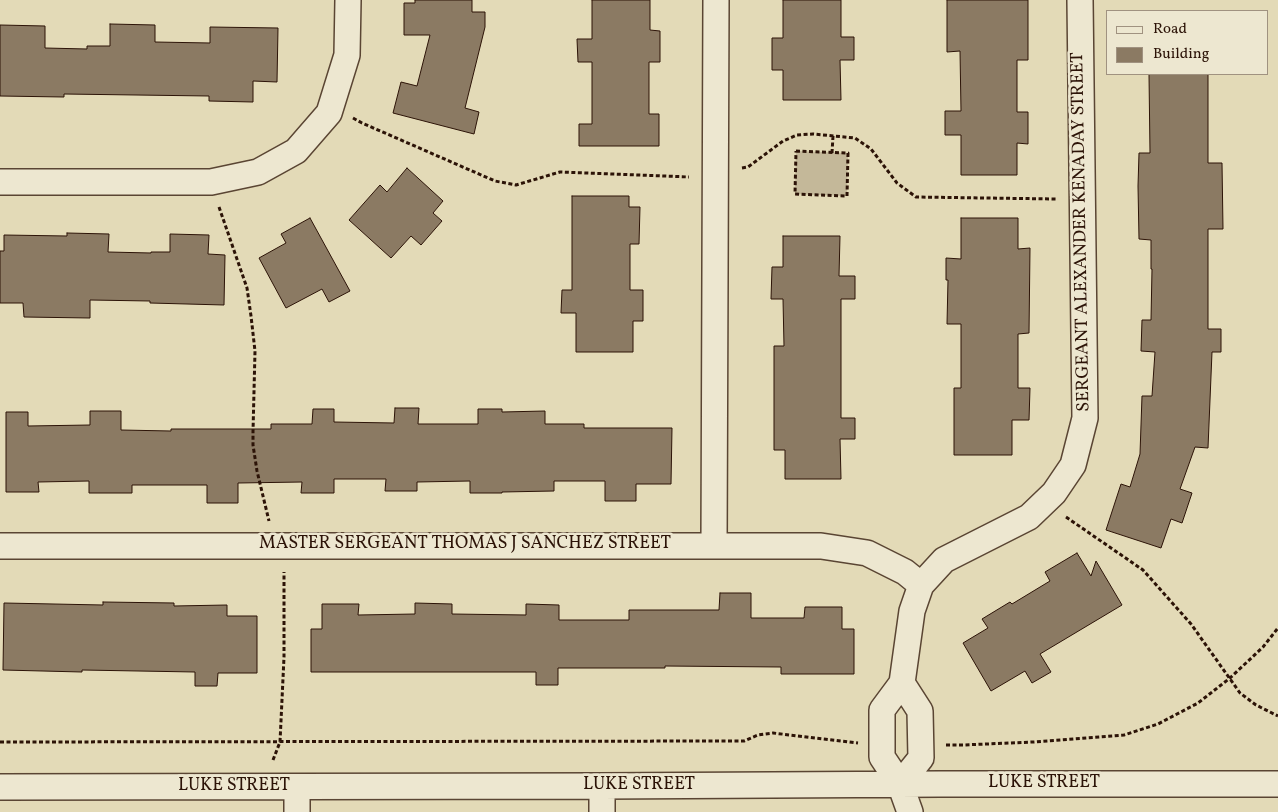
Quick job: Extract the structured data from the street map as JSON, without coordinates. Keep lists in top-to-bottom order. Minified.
{"streets":{"street":["SERGEANT ALEXANDER KENADAY STREET","MASTER SERGEANT THOMAS J SANCHEZ STREET","LUKE STREET"]},"crossings":[["SERGEANT ALEXANDER KENADAY STREET","MASTER SERGEANT THOMAS J SANCHEZ STREET"],["SERGEANT ALEXANDER KENADAY STREET","LUKE STREET"]],"legend":["Road","Building"]}
